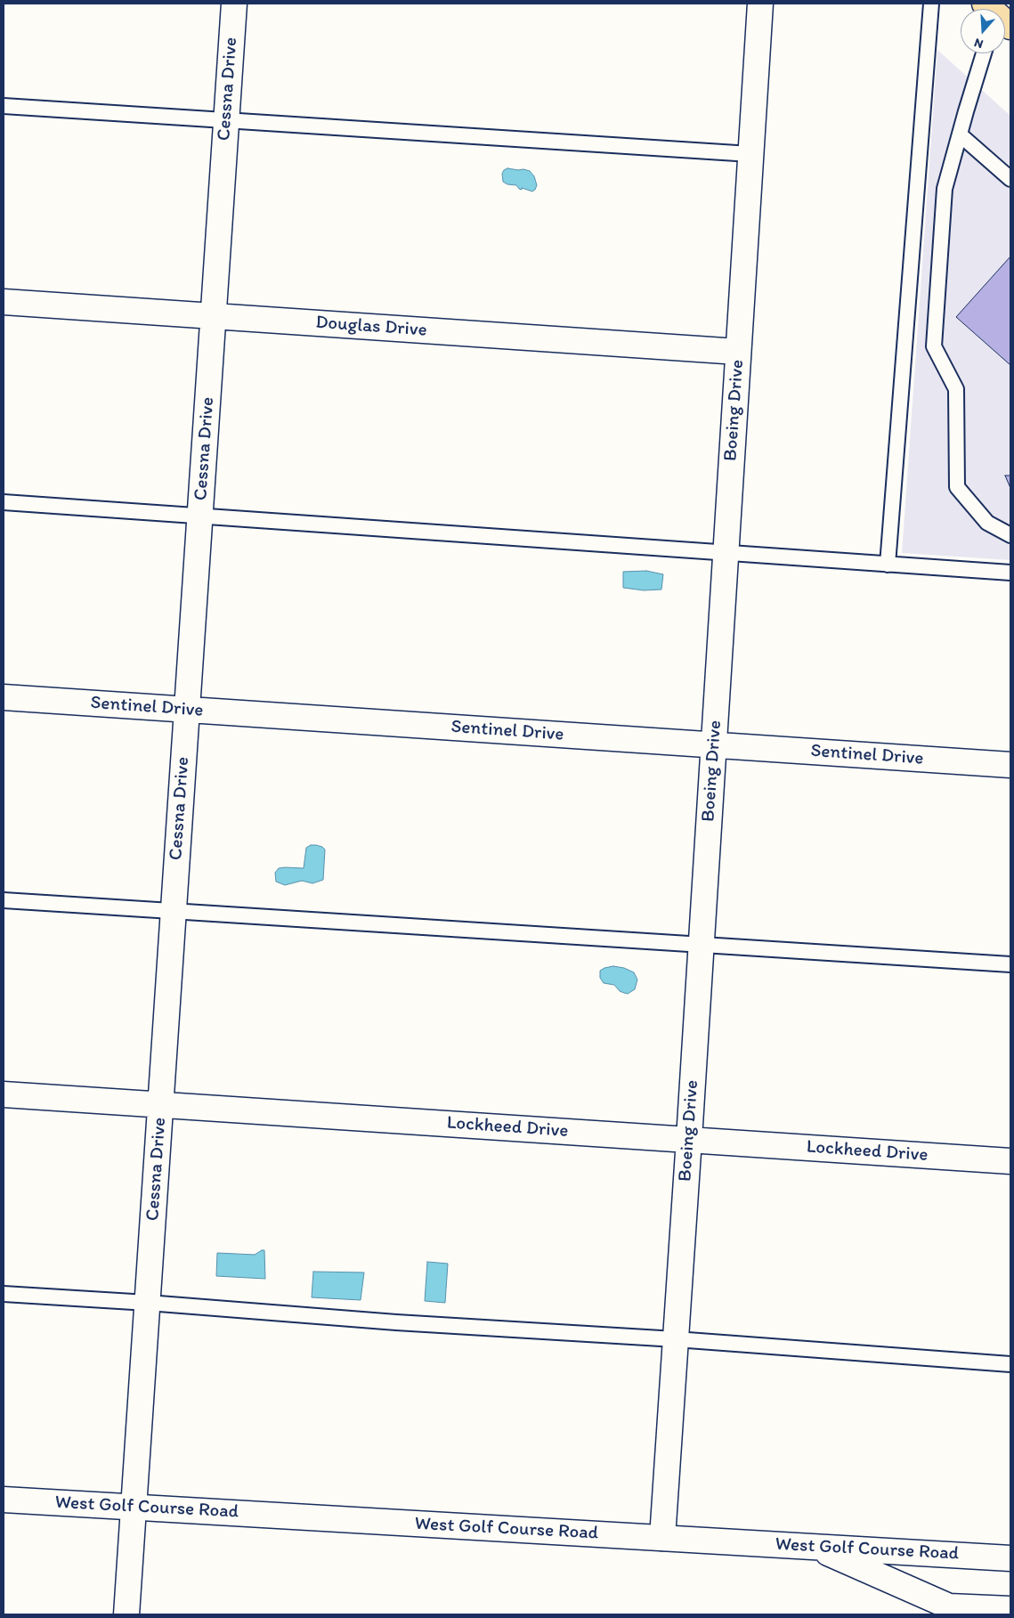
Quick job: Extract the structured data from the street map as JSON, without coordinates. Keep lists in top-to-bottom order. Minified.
{"streets":{"street":["Cessna Drive","Douglas Drive","Boeing Drive","Sentinel Drive","Lockheed Drive","West Golf Course Road"]},"crossings":[["Cessna Drive","Douglas Drive"],["Cessna Drive","Sentinel Drive"],["Cessna Drive","Lockheed Drive"],["Cessna Drive","West Golf Course Road"],["Douglas Drive","Boeing Drive"],["Boeing Drive","Sentinel Drive"],["Boeing Drive","Lockheed Drive"],["Boeing Drive","West Golf Course Road"]],"north":"bottom"}
